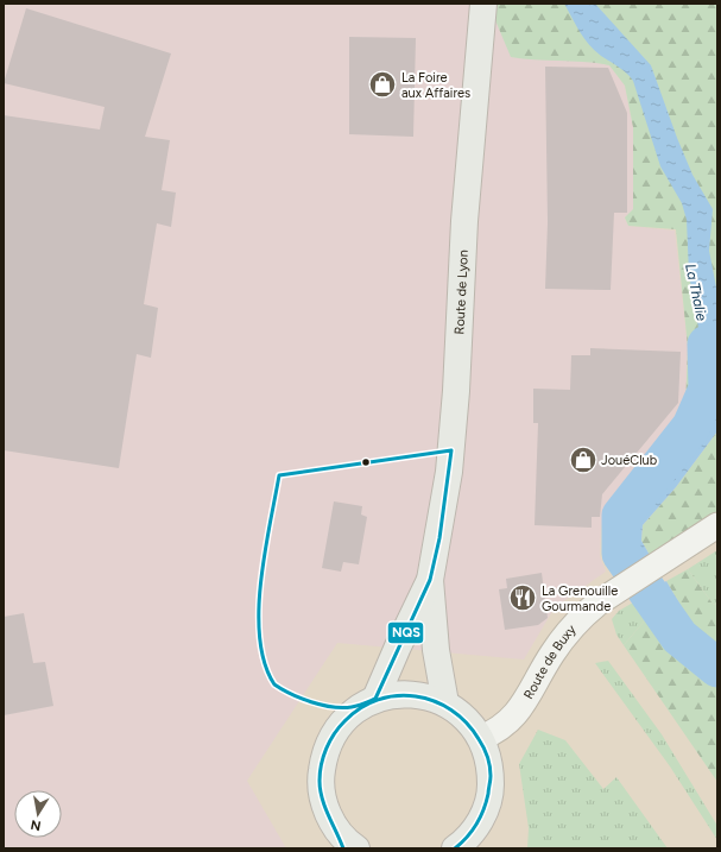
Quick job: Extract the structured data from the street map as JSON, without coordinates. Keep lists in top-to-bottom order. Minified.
{"streets":{"main road":["Route de Lyon","Route de Buxy"]},"water":["La Thalie"],"places":{"shop":["La Foire aux Affaires","JouéClub"],"restaurant":["La Grenouille Gourmande"]},"lines":["transit line NQS"],"north":"bottom"}
